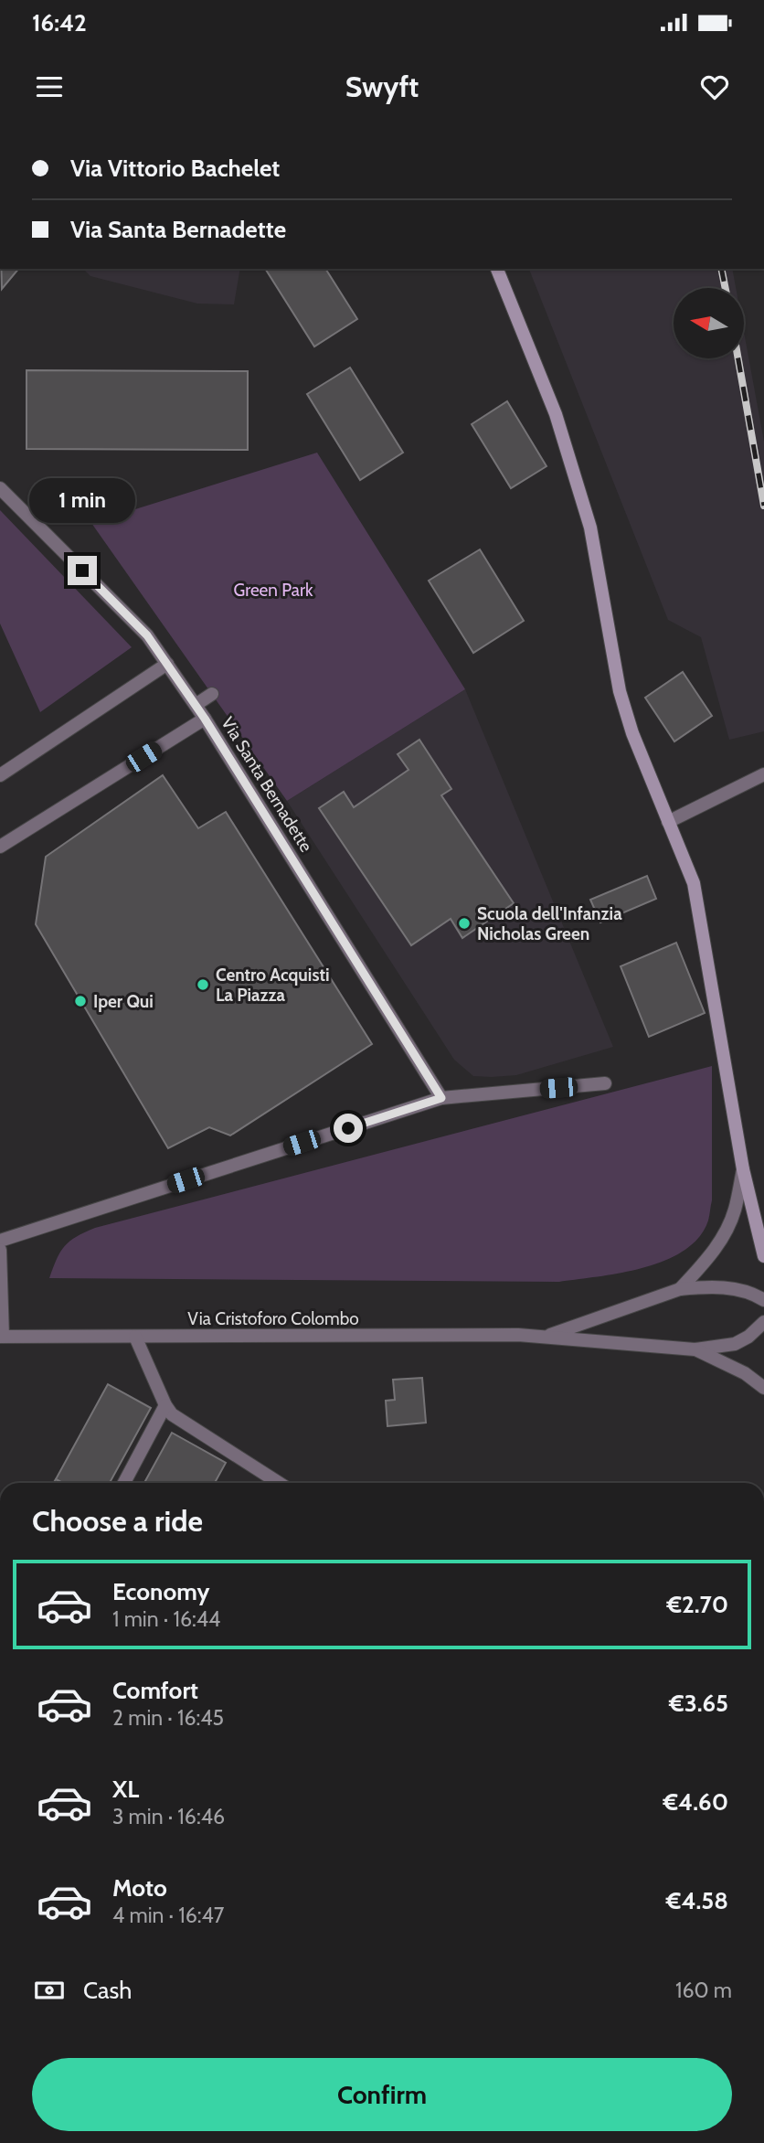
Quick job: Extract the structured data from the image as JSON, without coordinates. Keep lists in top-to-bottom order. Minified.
{"streets":{"street":["Via Santa Bernadette","Via Cristoforo Colombo"]},"parks":["Green Park"],"places":["Scuola dell'Infanzia Nicholas Green","Centro Acquisti La Piazza","Iper Qui"],"north":"left","page":{"status":"16:42","header":"Swyft","banner":["Via Vittorio Bachelet","Via Santa Bernadette"],"bubble":"1 min","heading":"Choose a ride","list":[{"name":"Economy","note":"1 min · 16:44","value":"€2.70"},{"name":"Comfort","note":"2 min · 16:45","value":"€3.65"},{"name":"XL","note":"3 min · 16:46","value":"€4.60"},{"name":"Moto","note":"4 min · 16:47","value":"€4.58"}],"pay":["Cash","160 m"],"buttons":"Confirm"}}
